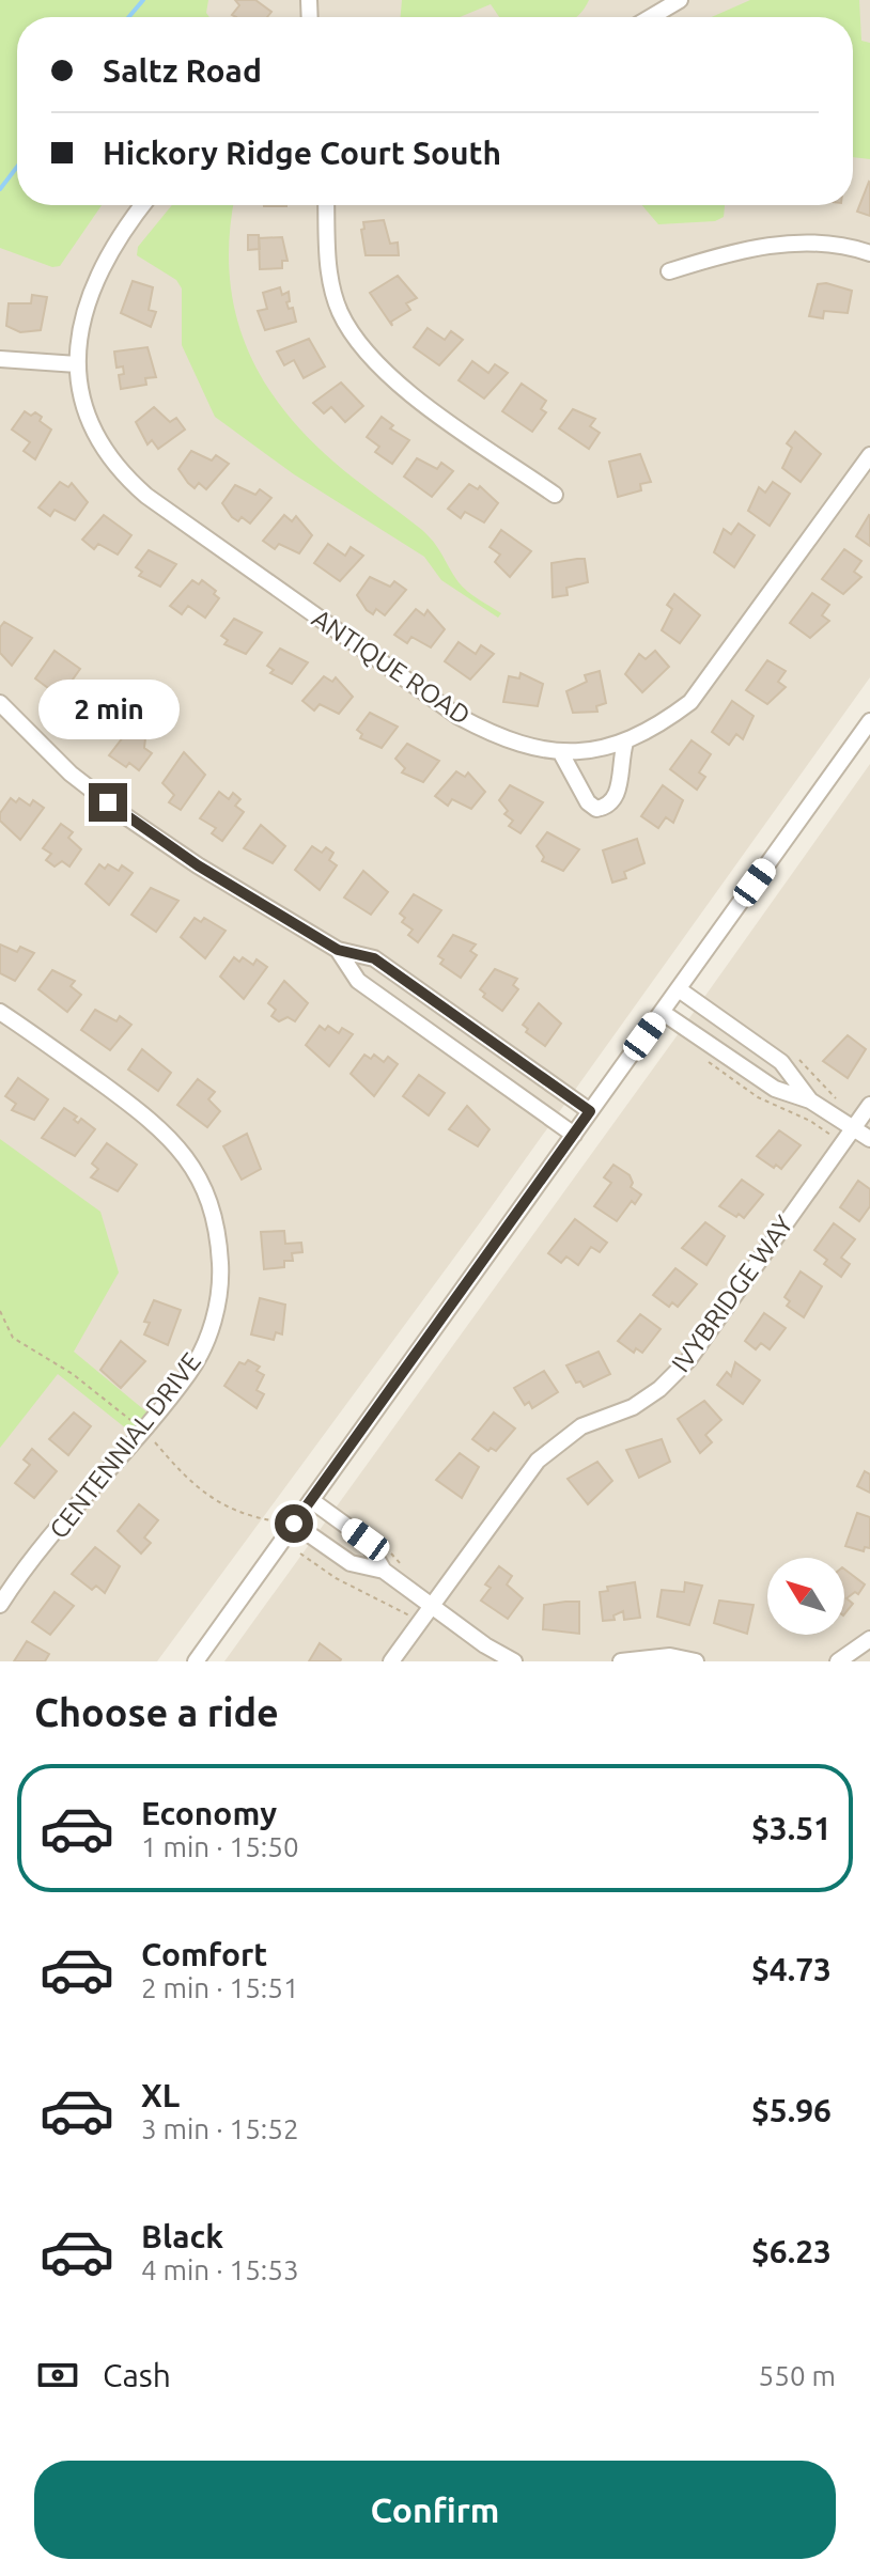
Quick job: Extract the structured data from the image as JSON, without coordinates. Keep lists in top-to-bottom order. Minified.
{"streets":{"street":["ANTIQUE ROAD","IVYBRIDGE WAY","CENTENNIAL DRIVE"]},"north":"top left","page":{"banner":["Saltz Road","Hickory Ridge Court South"],"bubble":"2 min","heading":"Choose a ride","list":[{"name":"Economy","note":"1 min · 15:50","value":"$3.51"},{"name":"Comfort","note":"2 min · 15:51","value":"$4.73"},{"name":"XL","note":"3 min · 15:52","value":"$5.96"},{"name":"Black","note":"4 min · 15:53","value":"$6.23"}],"pay":["Cash","550 m"],"buttons":"Confirm"}}
